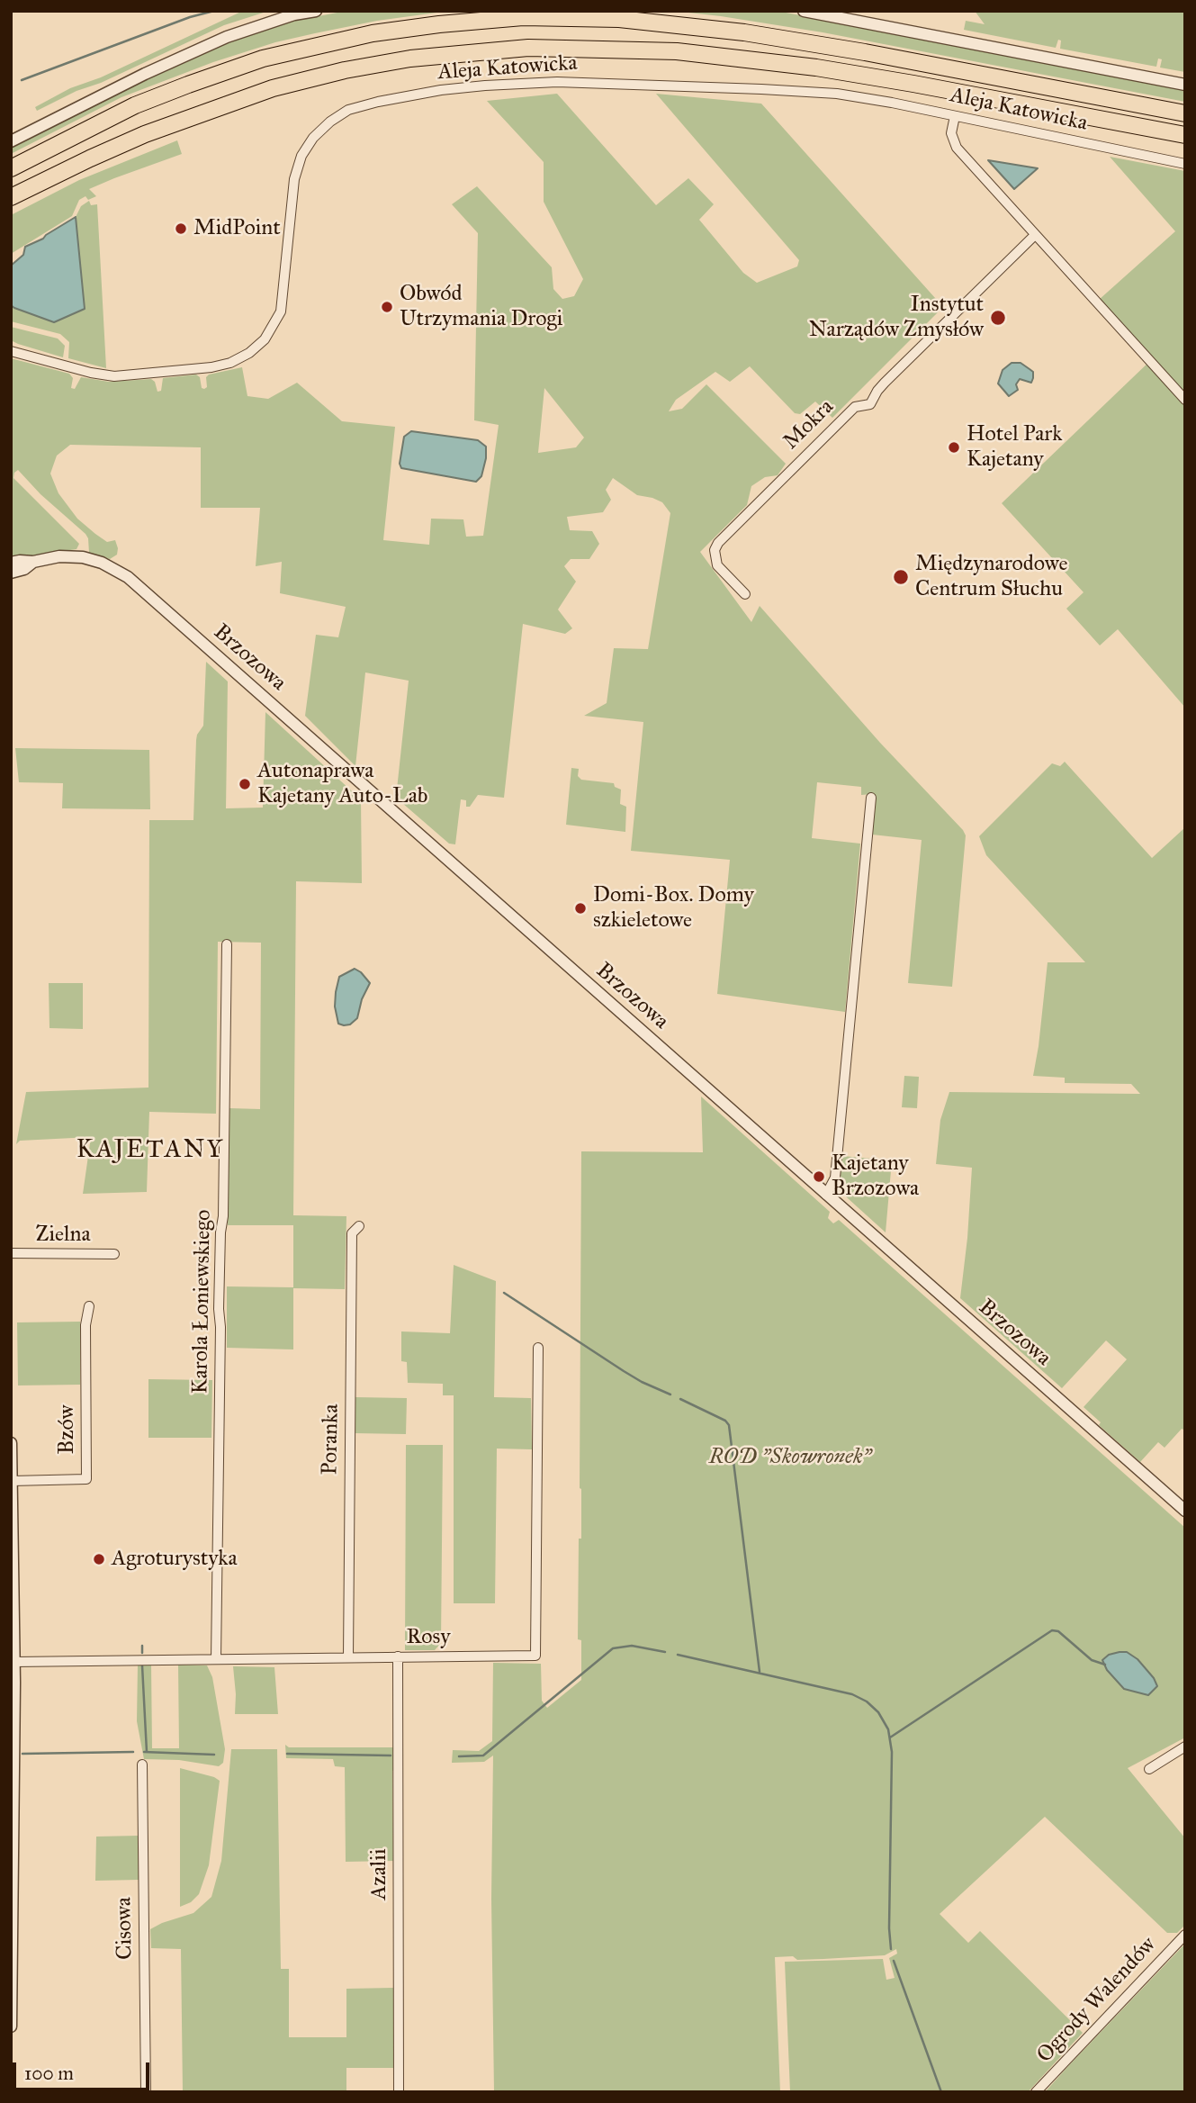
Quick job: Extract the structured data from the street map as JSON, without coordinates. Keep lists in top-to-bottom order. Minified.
{"streets":{"street":["Aleja Katowicka","Mokra","Brzozowa","Zielna","Karola Łoniewskiego","Bzów","Poranka","Rosy","Azalii","Cisowa","Ogrody Walendów"]},"crossings":[["Karola Łoniewskiego","Rosy"],["Poranka","Rosy"],["Rosy","Azalii"]],"districts":["KAJETANY"],"parks":["ROD \"Skowronek\""],"places":["MidPoint","Obwód Utrzymania Drogi","Instytut Narządów Zmysłów","Hotel Park Kajetany","Międzynarodowe Centrum Słuchu","Autonaprawa Kajetany Auto-Lab","Domi-Box. Domy szkieletowe","Kajetany Brzozowa","Agroturystyka"],"scale_bar":"100 m"}
